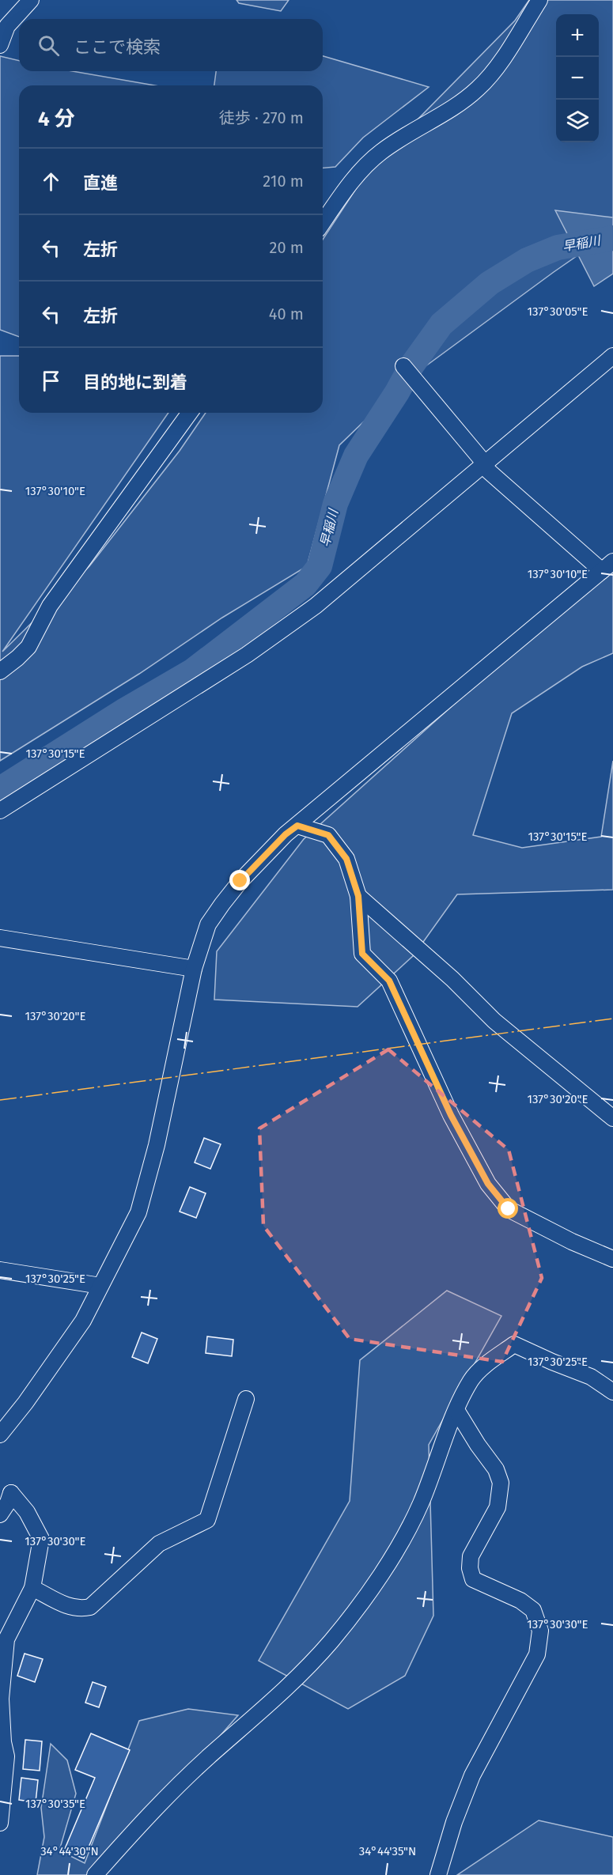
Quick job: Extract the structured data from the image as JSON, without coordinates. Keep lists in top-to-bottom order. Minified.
{"water":["早稲川"],"page":{"map_buttons":["+","−"],"search":"ここで検索","heading":["4 分","徒歩 · 270 m"],"list":[["直進","210 m"],["左折","20 m"],["左折","40 m"],"目的地に到着"]},"coordinates":["137°30'05\"E","137°30'10\"E","137°30'15\"E","137°30'20\"E","137°30'25\"E","137°30'30\"E","137°30'35\"E","34°44'30\"N","34°44'35\"N"]}
